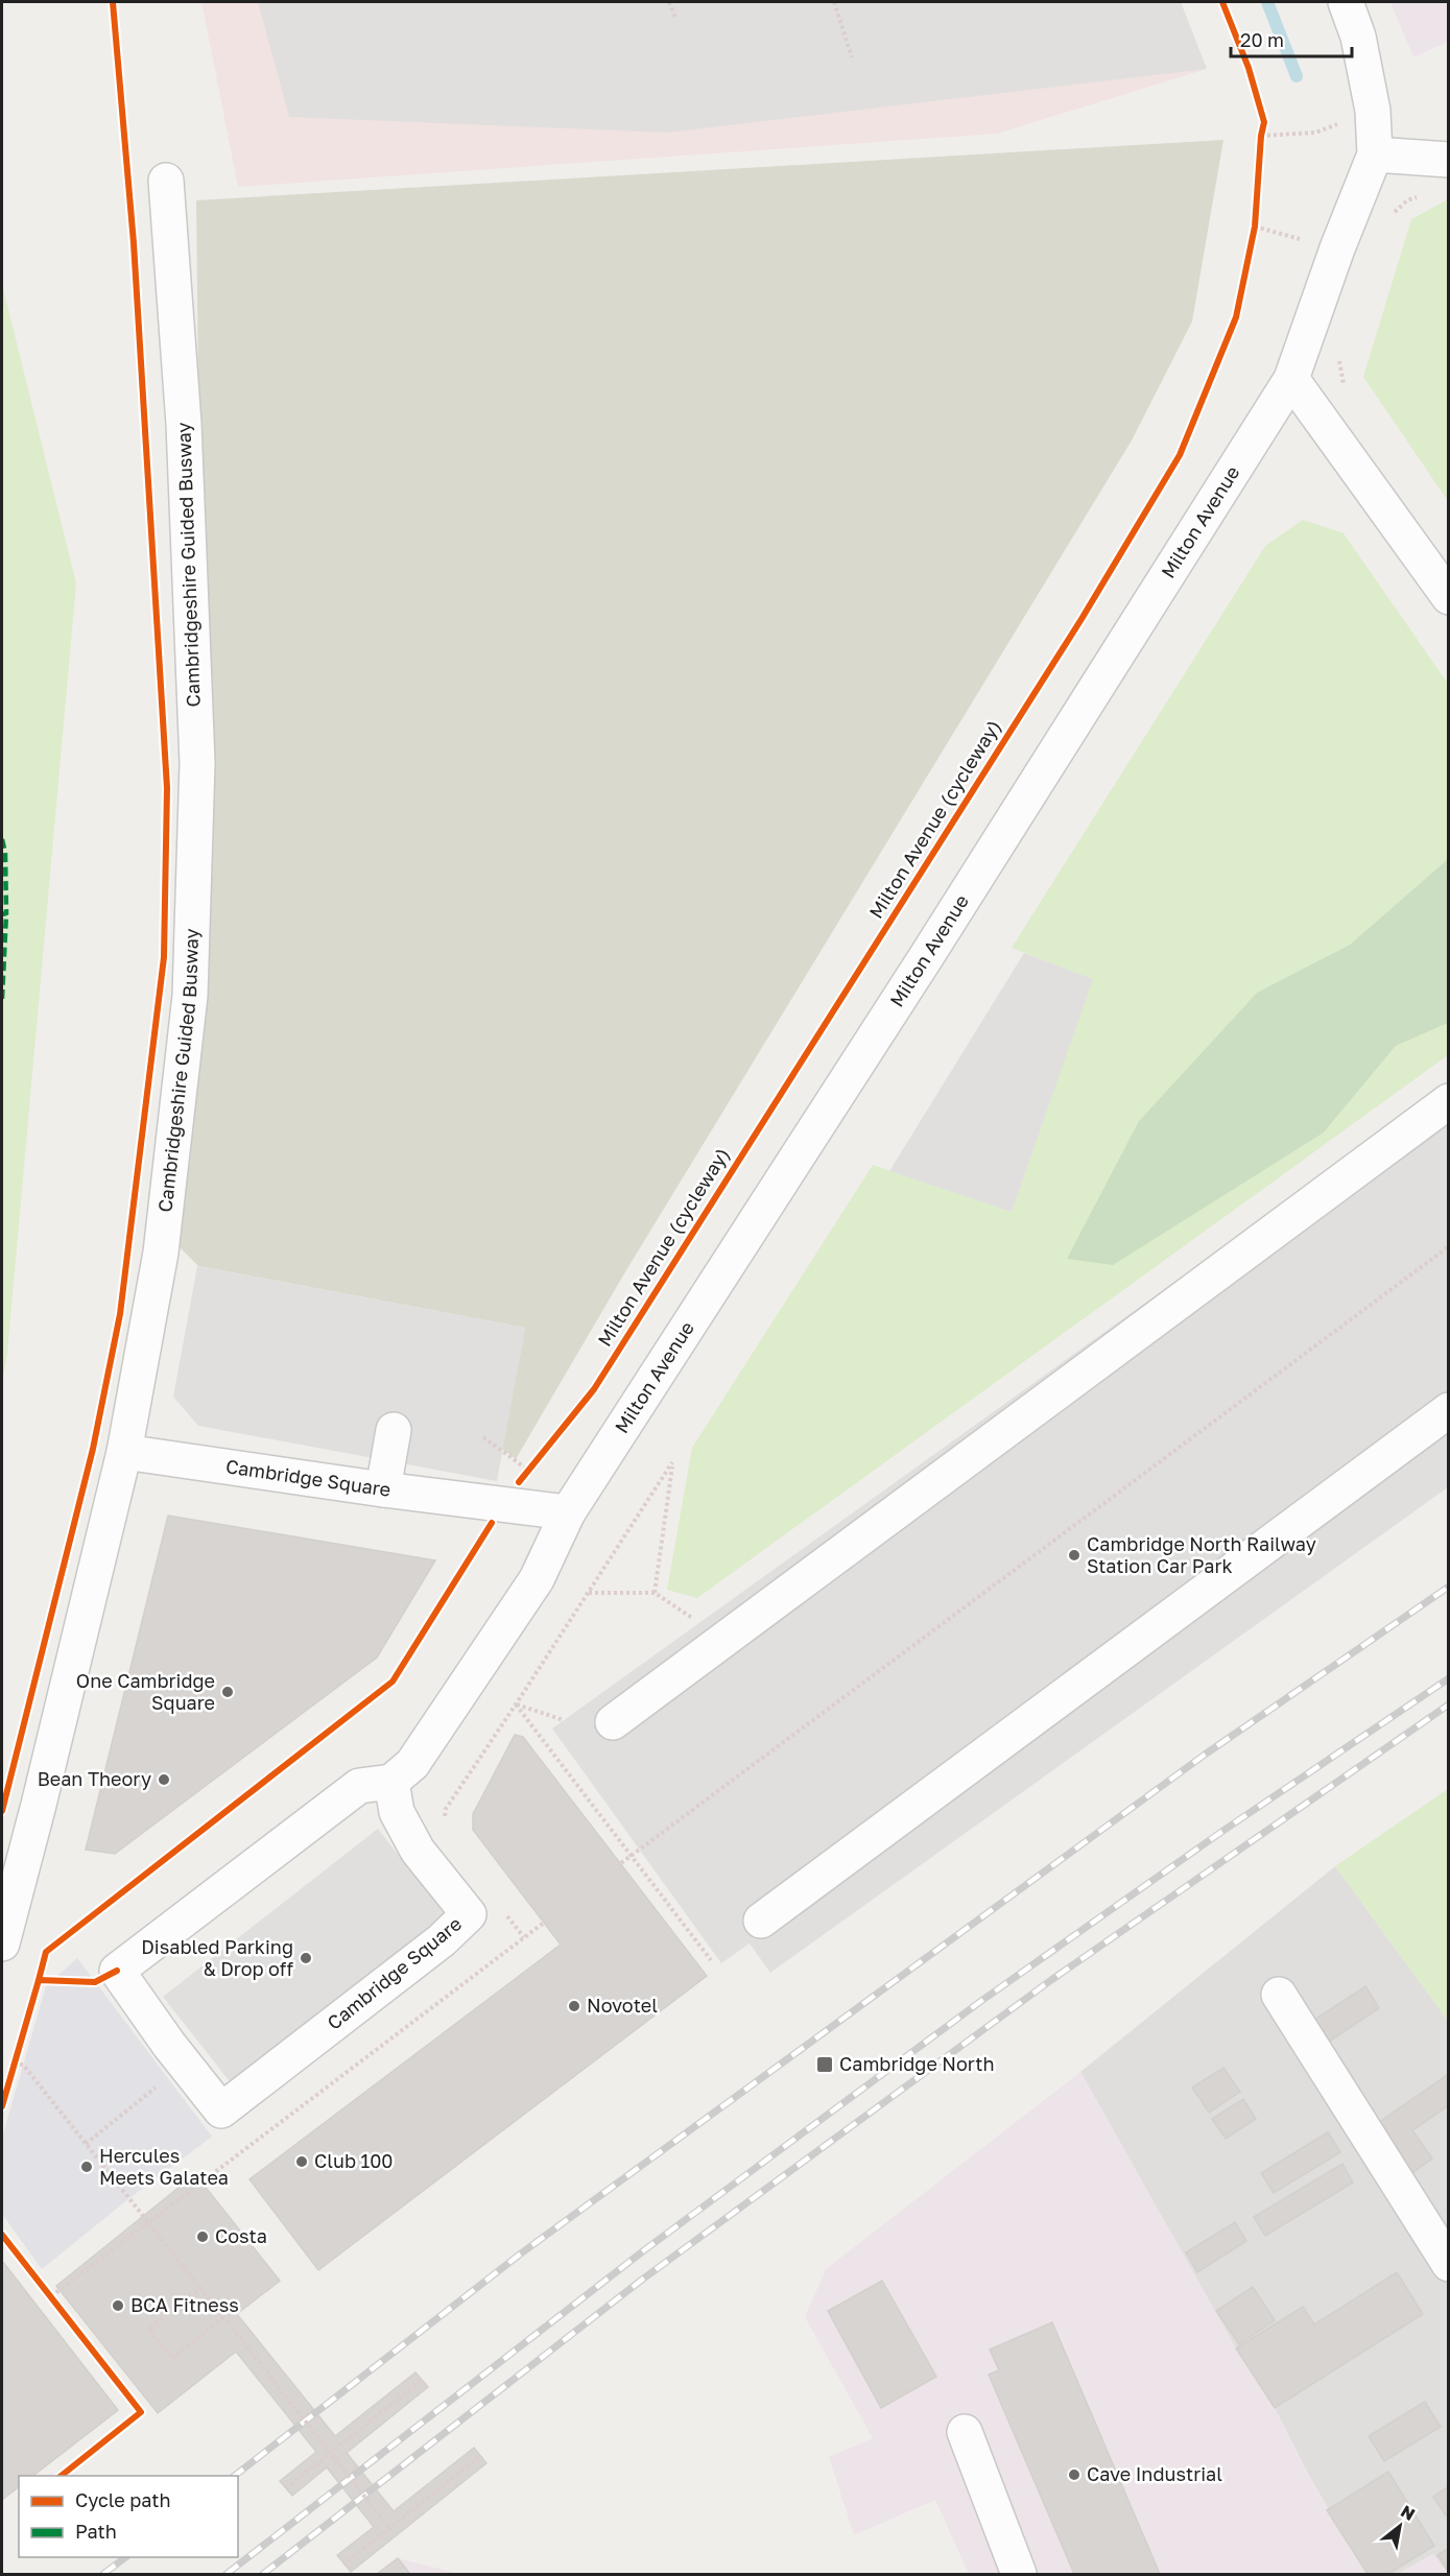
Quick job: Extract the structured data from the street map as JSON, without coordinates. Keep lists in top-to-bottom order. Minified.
{"streets":{"street":["Milton Avenue","Cambridgeshire Guided Busway","Cambridge Square"],"cycle path":["Milton Avenue (cycleway)"]},"crossings":[["Milton Avenue","Cambridge Square"],["Cambridgeshire Guided Busway","Cambridge Square"]],"places":{"other":["Cambridge North Railway Station Car Park","One Cambridge Square","Bean Theory","Disabled Parking & Drop off","Novotel","Club 100","Hercules Meets Galatea","Costa","BCA Fitness","Cave Industrial"],"transit":["Cambridge North"]},"legend":["Cycle path","Path"],"scale_bar":"20 m","north":"top right"}
